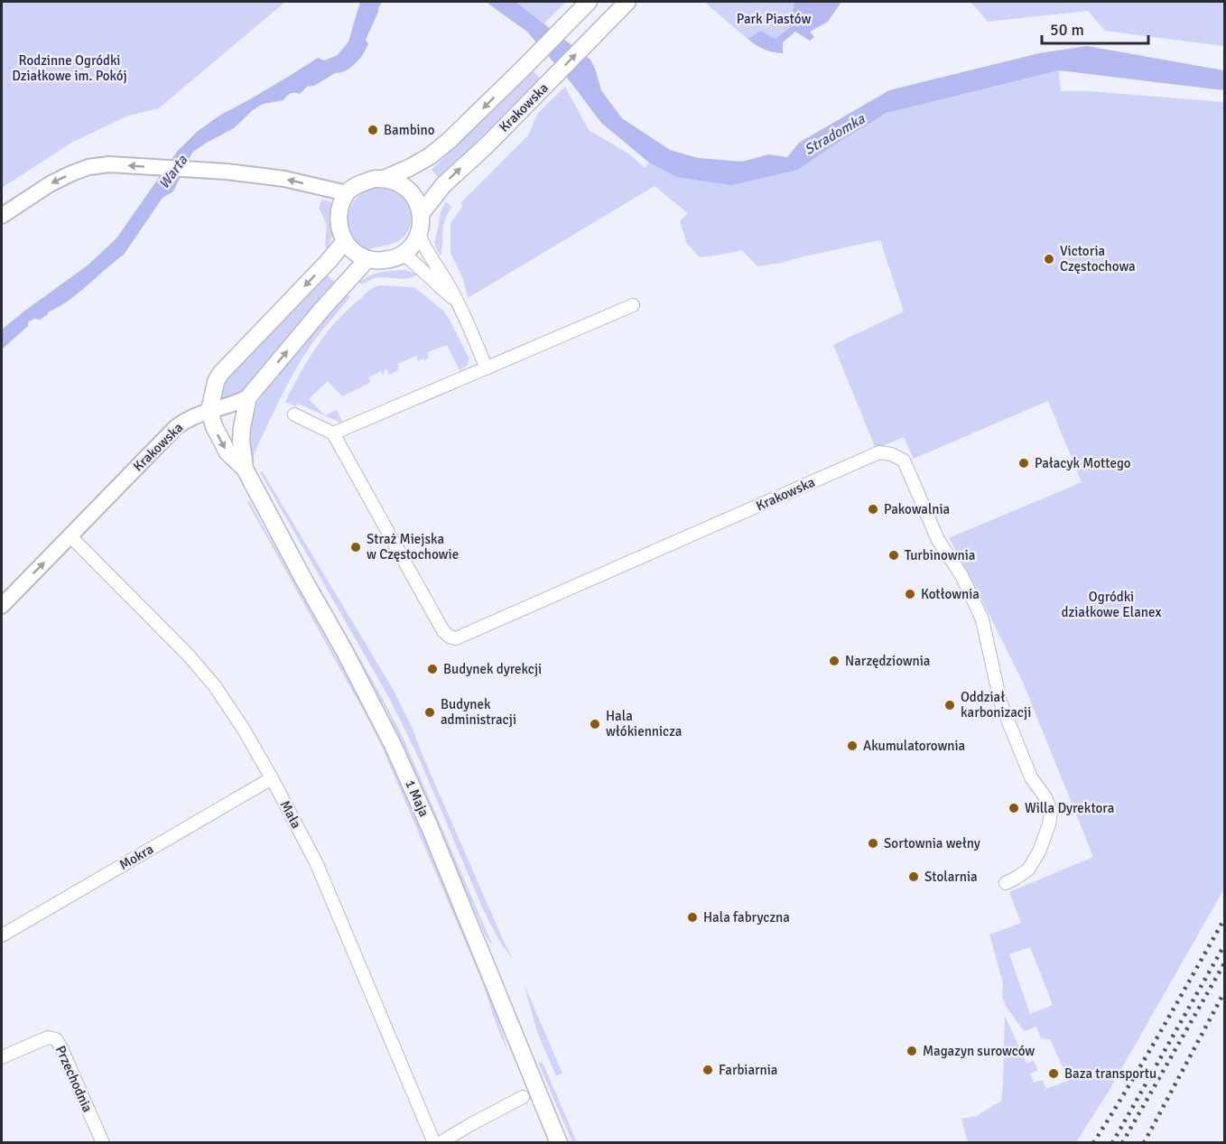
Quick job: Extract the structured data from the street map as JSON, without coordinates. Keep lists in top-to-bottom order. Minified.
{"streets":{"main road":["Krakowska","1 Maja"],"street":["Mała","Mokra","Przechodnia"]},"crossings":[["Krakowska","1 Maja"],["Krakowska","Mała"],["Mała","Mokra"]],"water":["Stradomka","Warta"],"parks":["Park Piastów","Rodzinne Ogródki Działkowe im. Pokój","Ogródki działkowe Elanex"],"places":["Bambino","Victoria Częstochowa","Pałacyk Mottego","Pakowalnia","Straż Miejska w Częstochowie","Turbinownia","Kotłownia","Narzędziownia","Budynek dyrekcji","Oddział karbonizacji","Budynek administracji","Hala włókiennicza","Akumulatorownia","Willa Dyrektora","Sortownia wełny","Stolarnia","Hala fabryczna","Magazyn surowców","Farbiarnia","Baza transportu"],"scale_bar":"50 m"}
